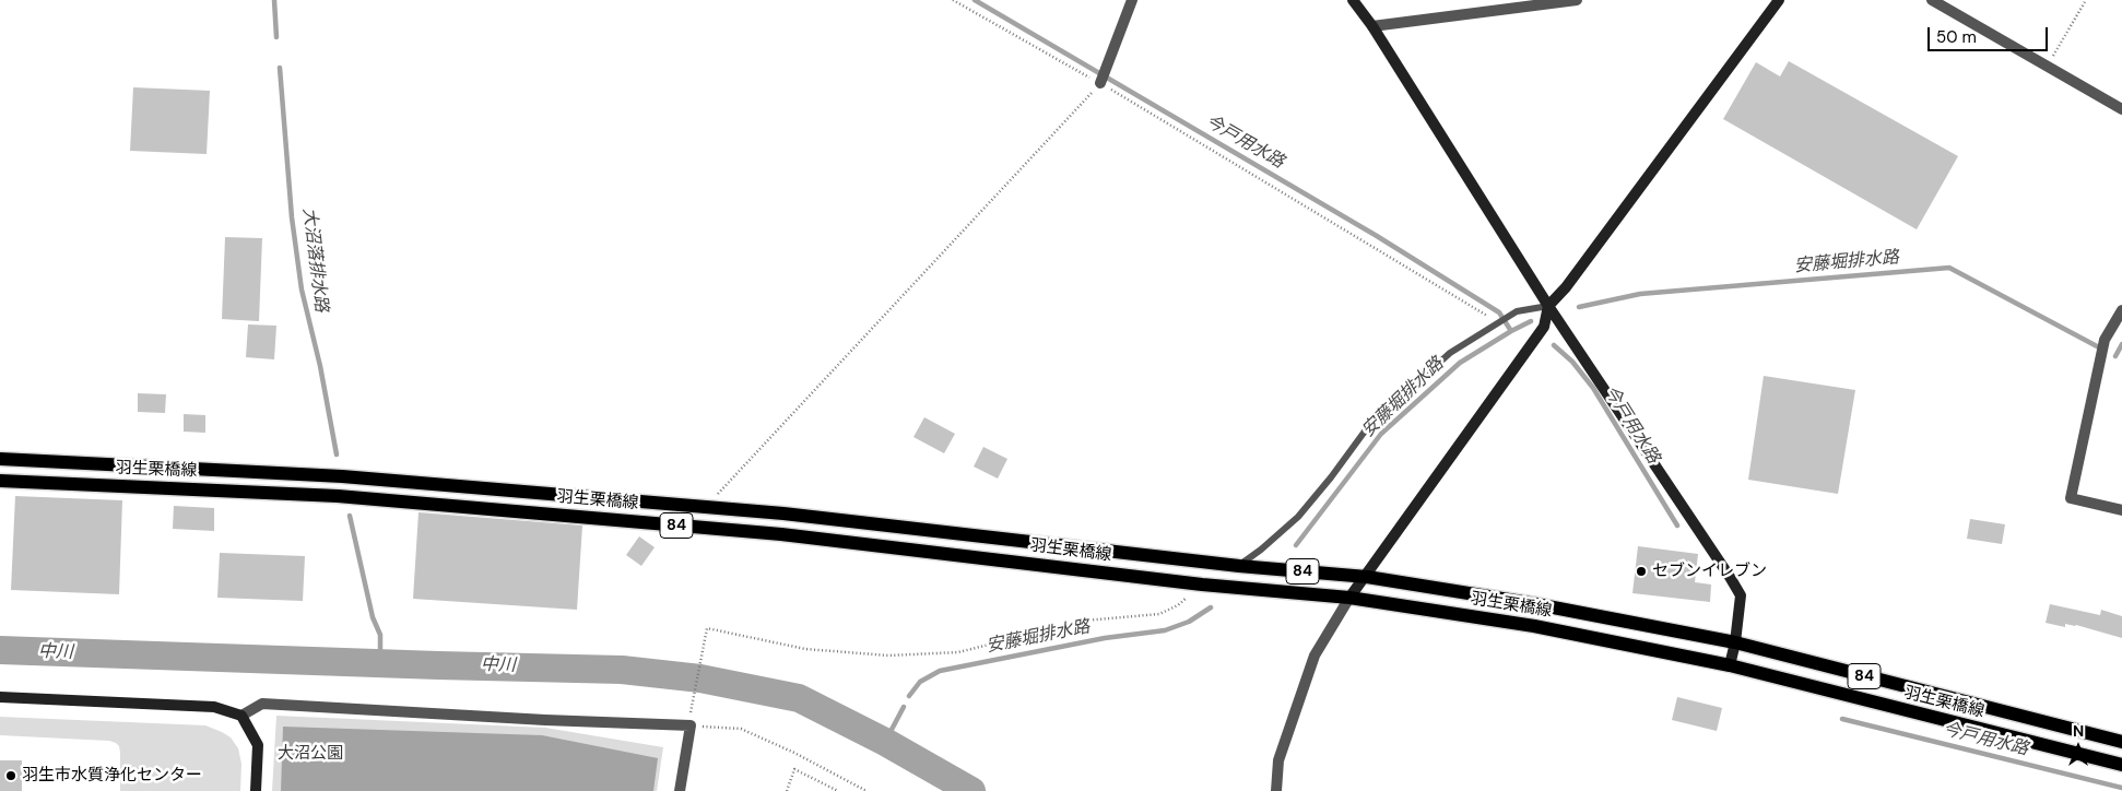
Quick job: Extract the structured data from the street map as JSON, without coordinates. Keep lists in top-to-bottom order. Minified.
{"streets":{"main road":["羽生栗橋線","84"]},"water":["今戸用水路","大沼落排水路","安藤堀排水路","中川"],"parks":["大沼公園"],"places":["セブンイレブン","羽生市水質浄化センター"],"scale_bar":"50 m","north":"top"}
